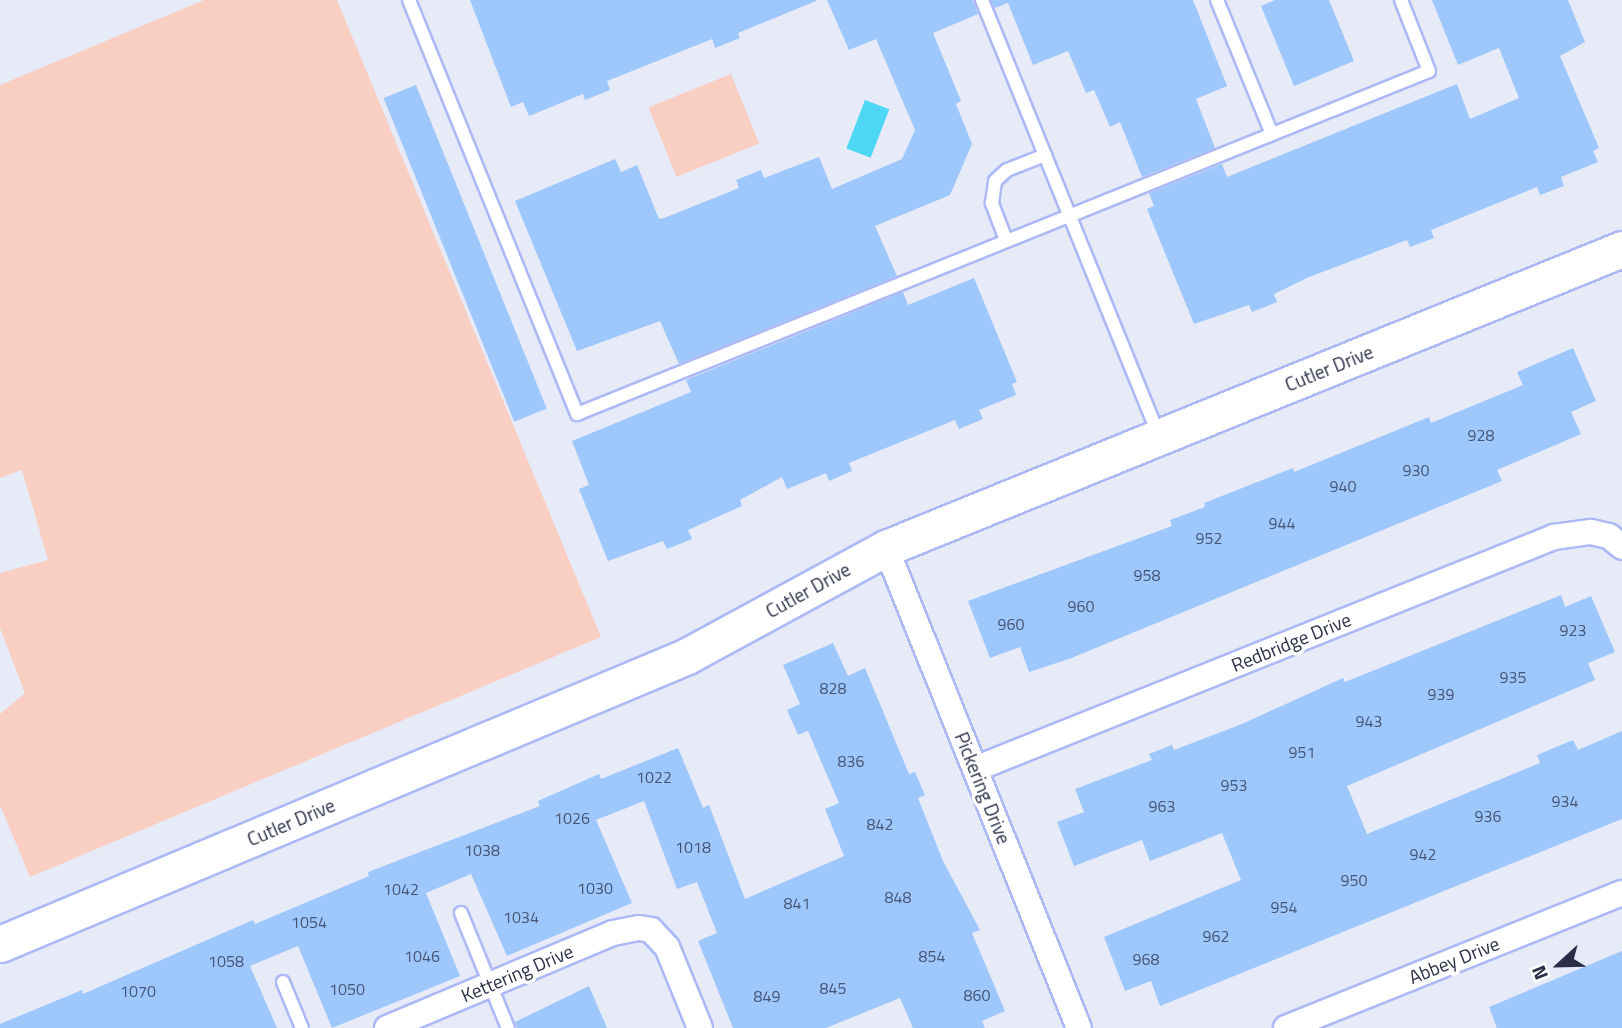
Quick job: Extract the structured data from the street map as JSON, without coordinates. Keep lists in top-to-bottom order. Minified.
{"streets":{"street":["Cutler Drive","Redbridge Drive","Pickering Drive","Abbey Drive","Kettering Drive"]},"crossings":[["Cutler Drive","Pickering Drive"],["Redbridge Drive","Pickering Drive"]],"house_numbers":["928","930","940","944","952","958","960","960","923","935","828","939","943","951","836","1022","953","934","963","936","1026","842","1018","1038","942","950","1030","1042","848","841","954","1034","1054","962","1046","854","968","1058","845","1050","1070","860","849"],"north":"left"}
